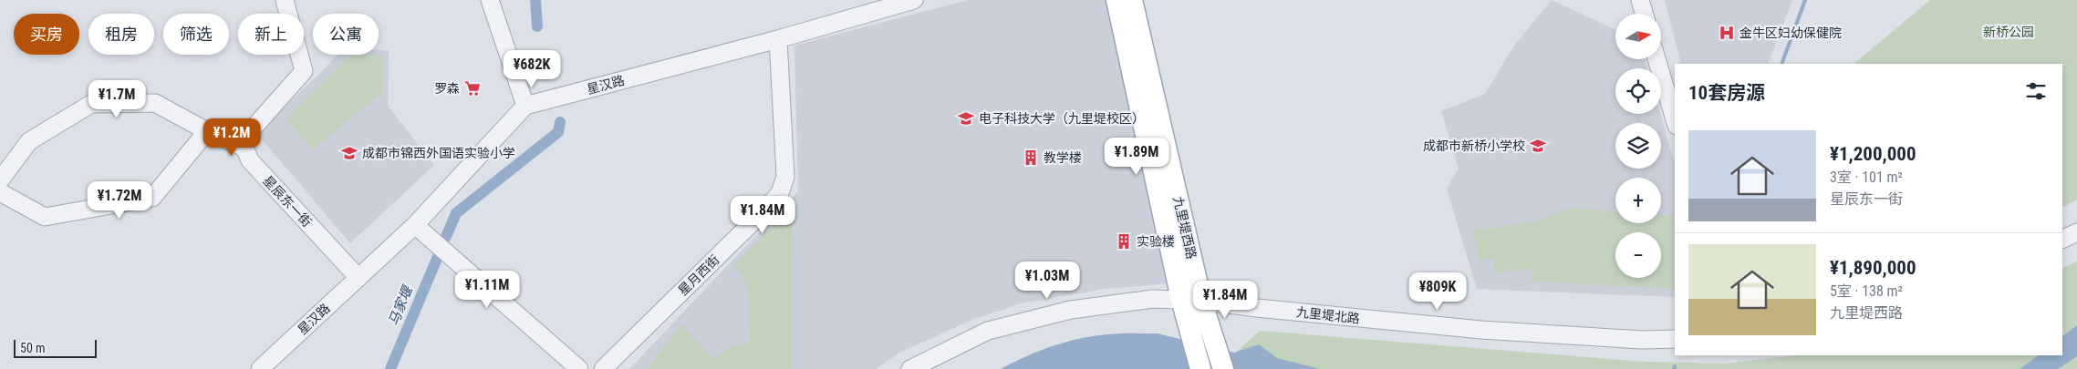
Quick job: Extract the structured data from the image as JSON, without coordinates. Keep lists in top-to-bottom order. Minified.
{"streets":{"main road":["九里堤西路"],"street":["星汉路","星辰东一街","星月西街","九里堤北路"]},"crossings":[["星汉路","星辰东一街"],["星汉路","星月西街"],["九里堤西路","九里堤北路"]],"water":["马家堰"],"parks":["新桥公园"],"places":{"hospital":["金牛区妇幼保健院"],"supermarket":["罗森"],"school or university":["电子科技大学（九里堤校区）","成都市新桥小学校","成都市锦西外国语实验小学"],"building":["教学楼","实验楼"]},"scale_bar":"50 m","north":"right","page":{"map_buttons":["+","−"],"chip":["买房","租房","筛选","新上","公寓"],"price":["¥682K","¥1.7M","¥1.2M","¥1.89M","¥1.72M","¥1.84M","¥1.03M","¥1.11M","¥809K","¥1.84M"],"heading":"10套房源","list":[{"name":"¥1,200,000","note":"3室 · 101 m² · 星辰东一街"},{"name":"¥1,890,000","note":"5室 · 138 m² · 九里堤西路"}],"scale":"50 m"}}
